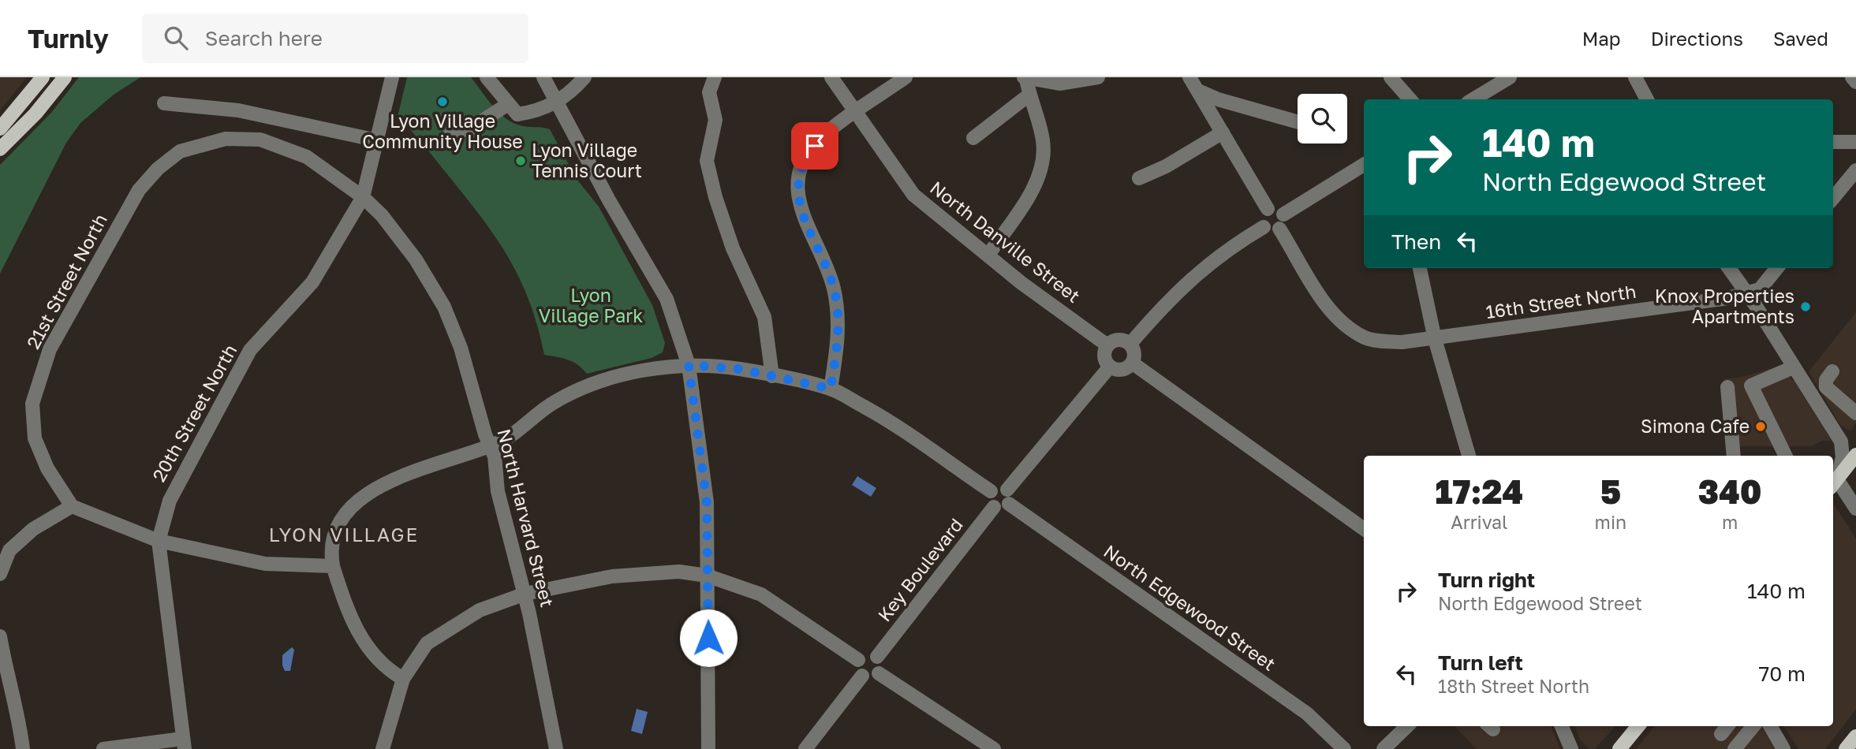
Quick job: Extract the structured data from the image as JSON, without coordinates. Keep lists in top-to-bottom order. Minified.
{"streets":{"street":["North Danville Street","21st Street North","16th Street North","20th Street North","North Harvard Street","Key Boulevard","North Edgewood Street"]},"crossings":[["21st Street North","North Harvard Street"],["20th Street North","North Harvard Street"],["Key Boulevard","North Edgewood Street"]],"districts":["LYON VILLAGE"],"parks":["Lyon Village Park"],"places":["Lyon Village Community House","Lyon Village Tennis Court","Knox Properties Apartments","Simona Cafe"],"page":{"header":"Turnly","search":"Search here","nav":["Map","Directions","Saved"],"turn":["140 m","North Edgewood Street"],"then":"Then","eta":["17:24","Arrival","5","min","340","m"],"list":[{"name":"Turn right","note":"North Edgewood Street","value":"140 m"},{"name":"Turn left","note":"18th Street North","value":"70 m"}]}}
